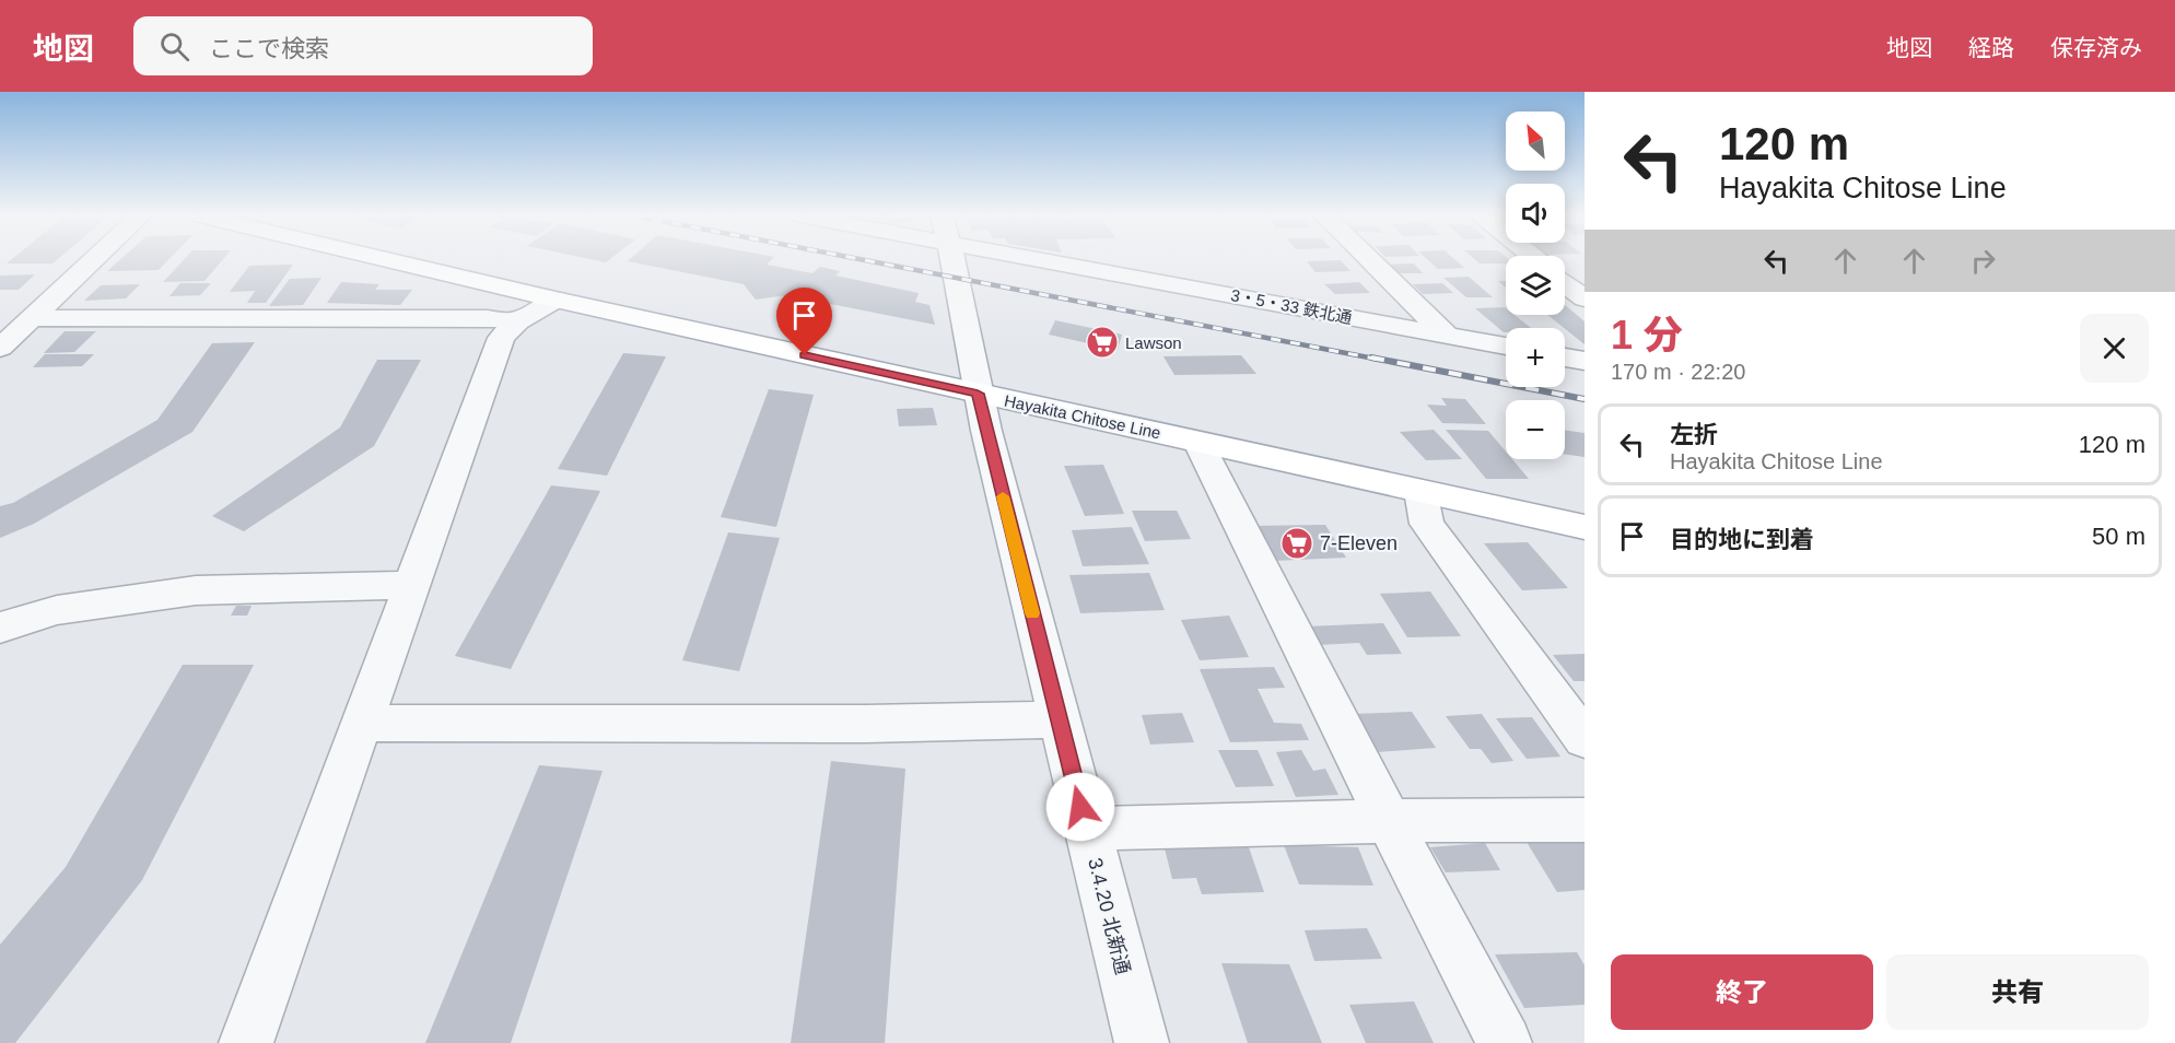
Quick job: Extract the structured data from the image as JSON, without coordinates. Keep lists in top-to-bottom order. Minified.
{"streets":{"main road":["Hayakita Chitose Line"],"street":["3・5・33 鉄北通","3.4.20 北新通"]},"crossings":[["Hayakita Chitose Line","3.4.20 北新通"]],"places":{"supermarket":["Lawson","7-Eleven"]},"north":"top left","page":{"header":"地図","search":"ここで検索","nav":["地図","経路","保存済み"],"turn":["120 m","Hayakita Chitose Line"],"map_buttons":["+","−"],"heading":["1 分","170 m · 22:20"],"list":[{"name":"左折","note":"Hayakita Chitose Line","value":"120 m"},{"name":"目的地に到着","value":"50 m"}],"buttons":["終了","共有"]}}
